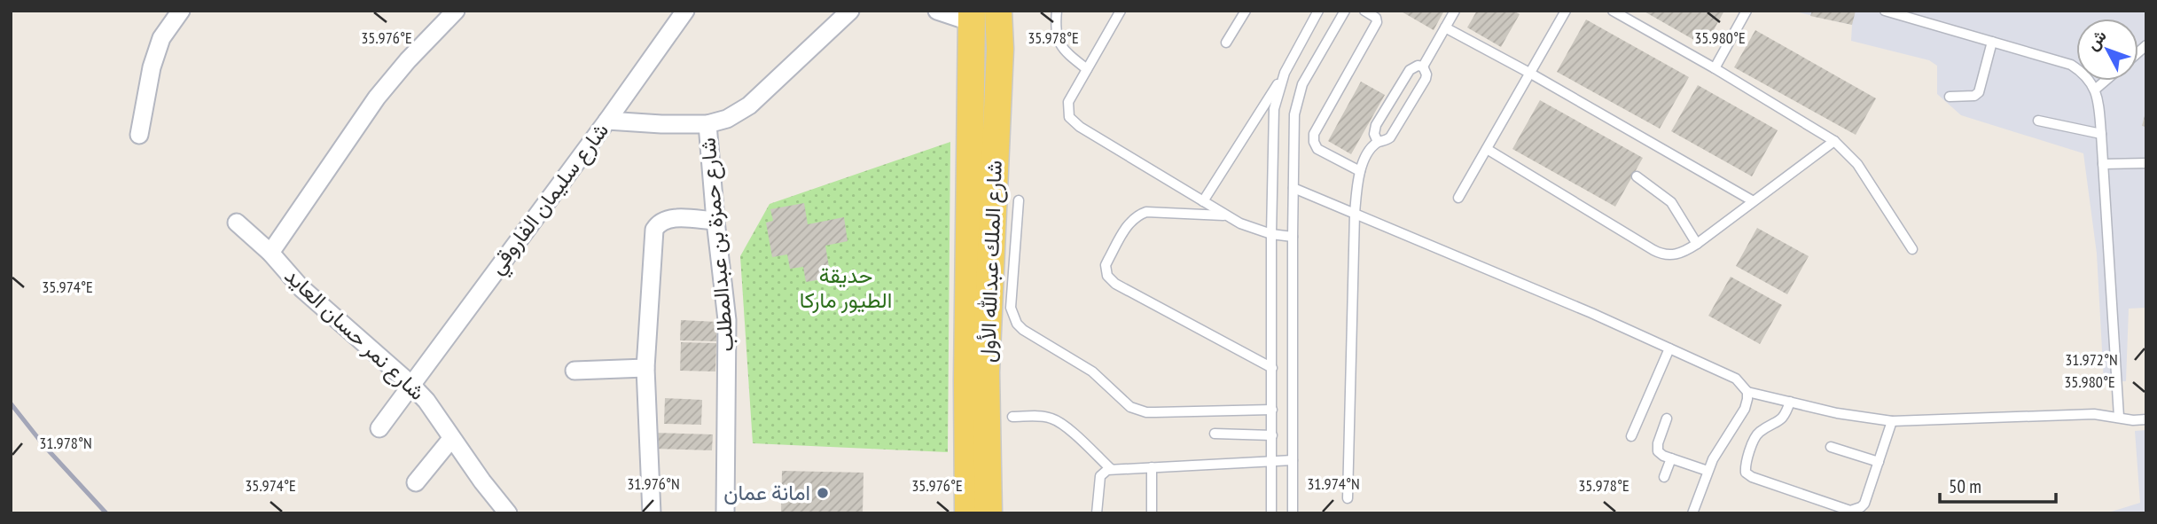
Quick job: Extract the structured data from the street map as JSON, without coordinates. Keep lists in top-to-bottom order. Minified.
{"streets":{"main road":["شارع الملك عبدالله الأول"],"street":["شارع سليمان الفاروقي","شارع حمزة بن عبدالمطلب","شارع نمر حسان العايد"]},"crossings":[["شارع سليمان الفاروقي","شارع نمر حسان العايد"]],"parks":["حديقة الطيور ماركا"],"places":["امانة عمان"],"scale_bar":"50 m","north":"top left","coordinates":["35.976°E","35.978°E","35.980°E","35.974°E","31.972°N","31.978°N","31.976°N","31.974°N"]}
